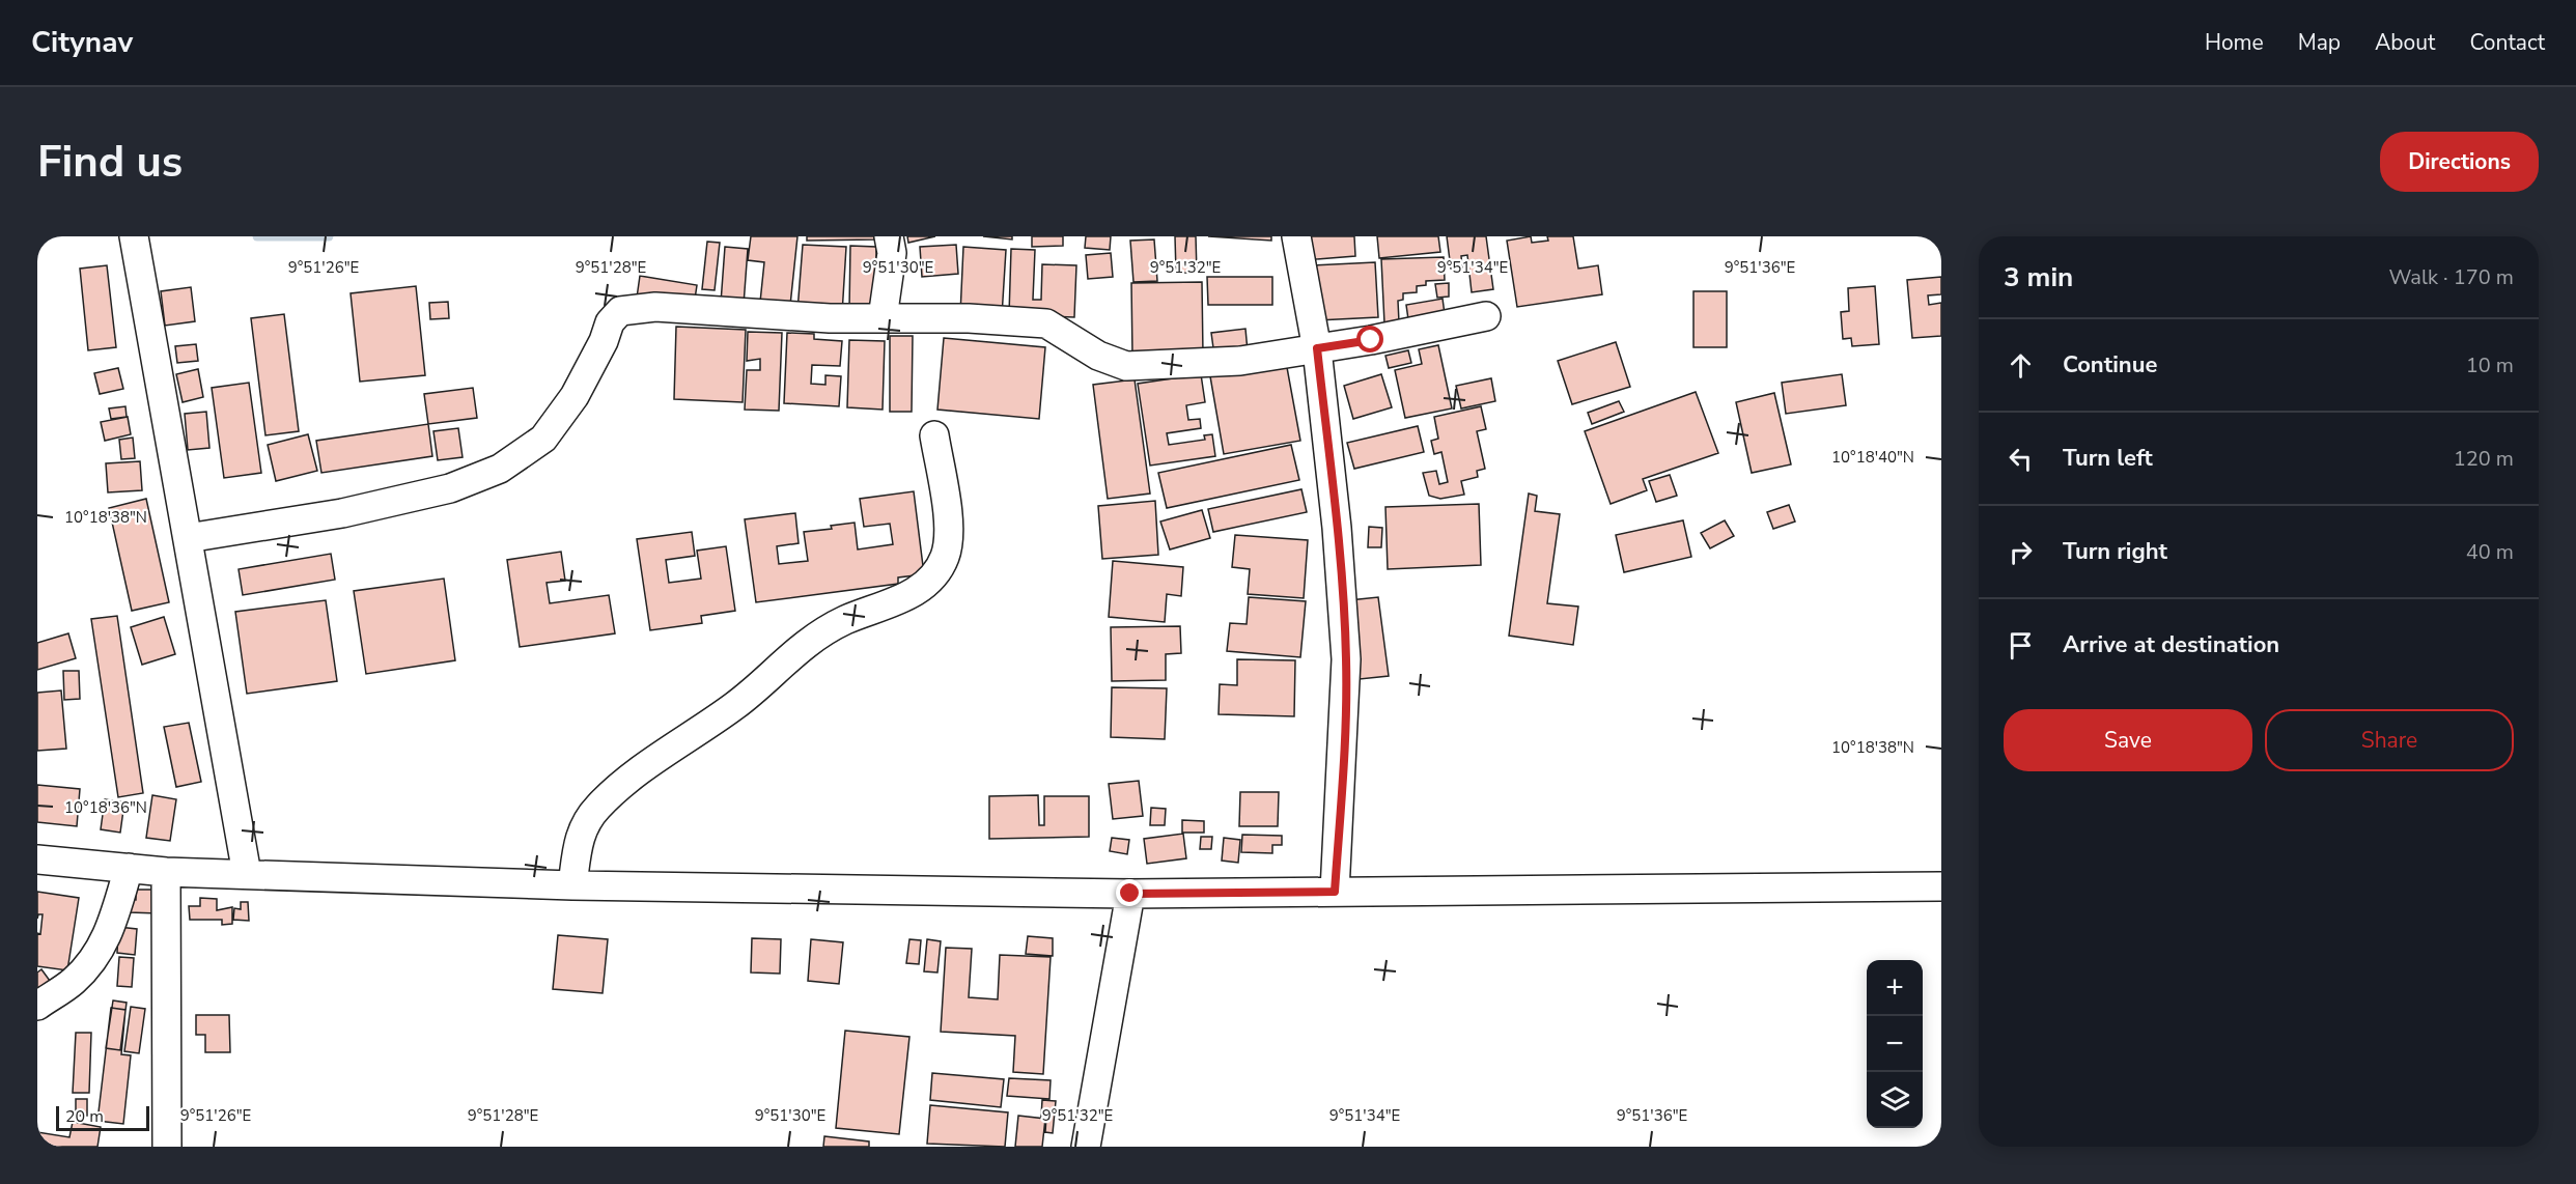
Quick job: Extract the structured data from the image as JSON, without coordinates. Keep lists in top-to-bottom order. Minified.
{"scale_bar":"20 m","page":{"header":"Citynav","nav":["Home","Map","About","Contact"],"buttons":["Directions",["Save","Share"]],"title":"Find us","heading":["3 min","Walk · 170 m"],"list":[["Continue","10 m"],["Turn left","120 m"],["Turn right","40 m"],"Arrive at destination"],"map_buttons":["+","−"],"scale":"20 m"},"coordinates":["9°51'26\"E","9°51'28\"E","9°51'30\"E","9°51'32\"E","9°51'34\"E","9°51'36\"E","10°18'40\"N","10°18'38\"N","10°18'36\"N"]}
